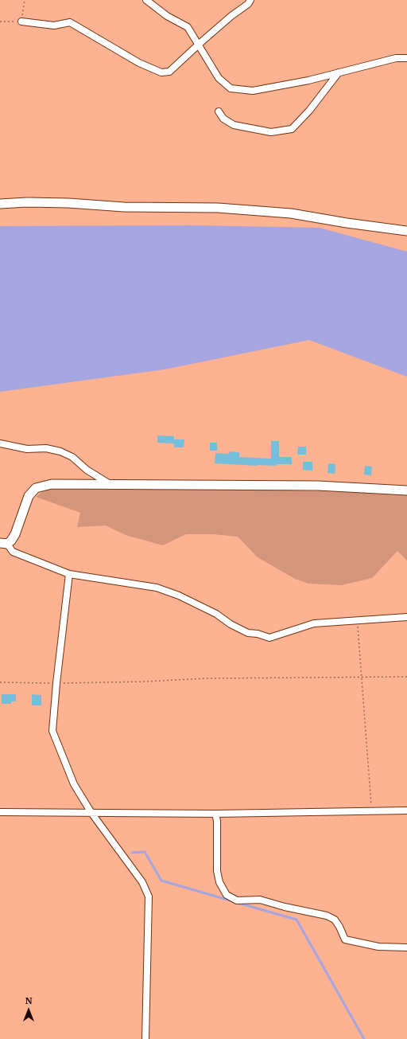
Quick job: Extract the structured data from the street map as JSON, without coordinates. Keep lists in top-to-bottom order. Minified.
{"north":"top"}
